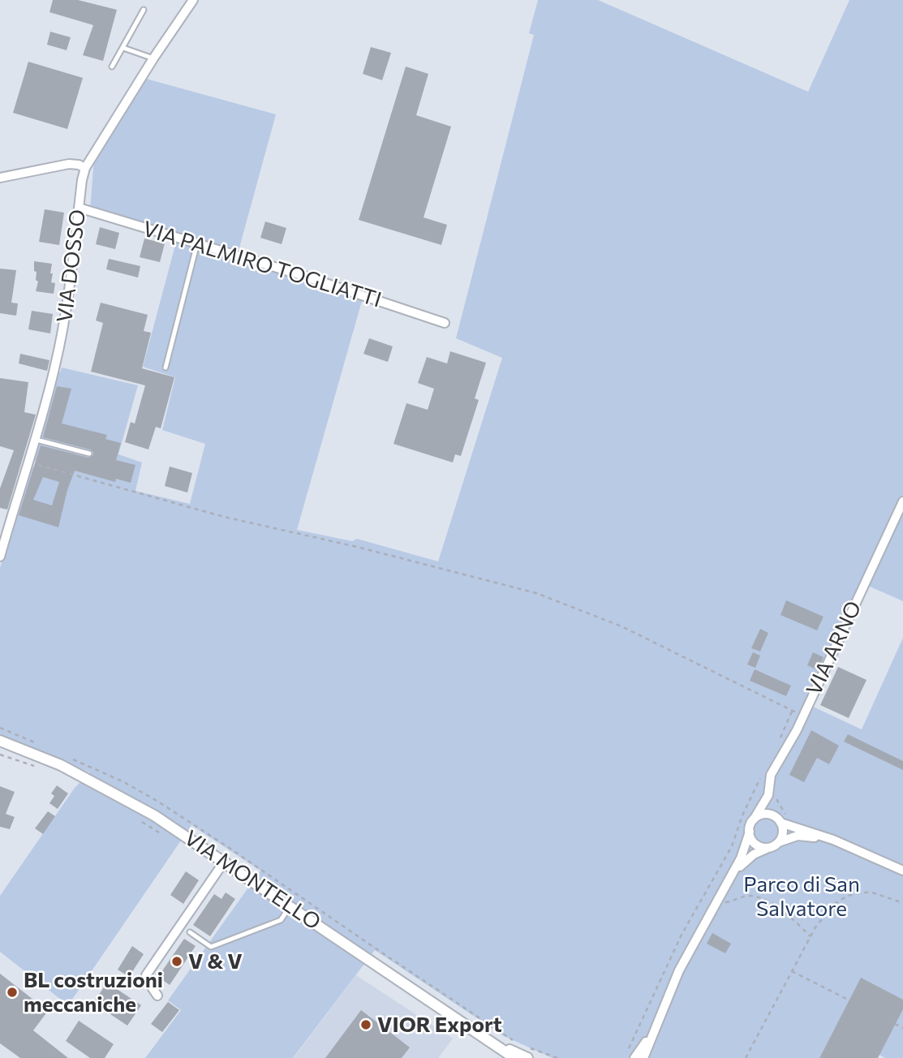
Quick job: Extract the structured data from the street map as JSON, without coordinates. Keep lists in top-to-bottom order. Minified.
{"streets":{"street":["VIA PALMIRO TOGLIATTI","VIA DOSSO","VIA ARNO","VIA MONTELLO"]},"crossings":[["VIA PALMIRO TOGLIATTI","VIA DOSSO"]],"parks":["Parco di San Salvatore"],"places":["V & V","BL costruzioni meccaniche","VIOR Export"]}
